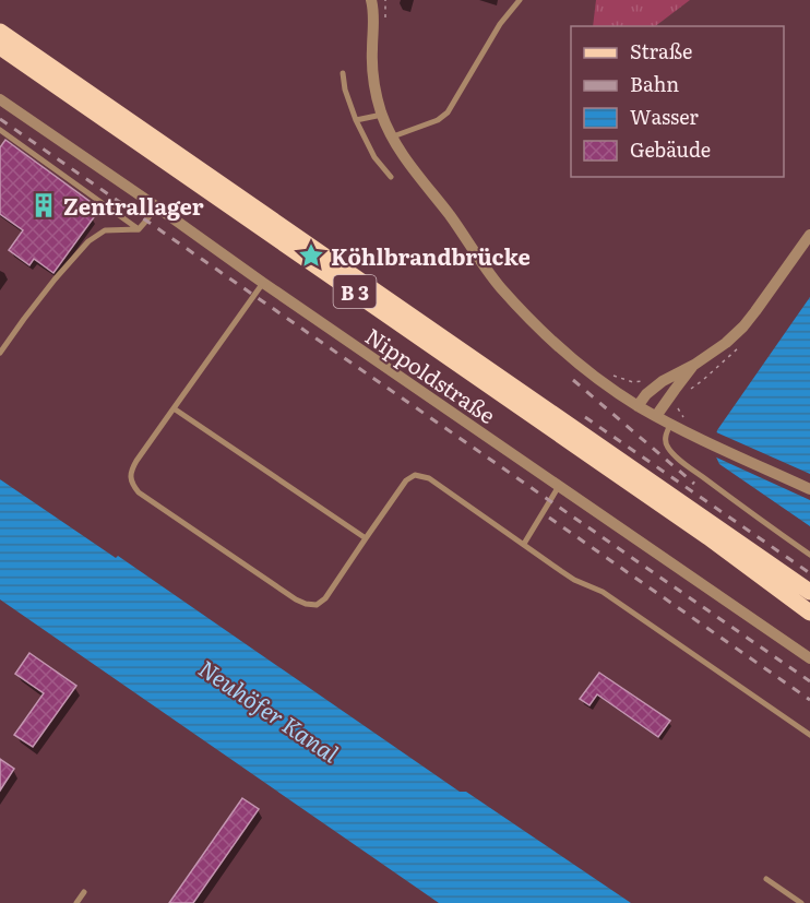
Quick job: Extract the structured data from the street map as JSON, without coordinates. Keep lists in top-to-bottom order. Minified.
{"streets":{"main road":["B 3"],"street":["Nippoldstraße"]},"water":["Neuhöfer Kanal"],"places":{"building":["Zentrallager"],"place":["Köhlbrandbrücke"]},"legend":["Straße","Bahn","Wasser","Gebäude"]}
